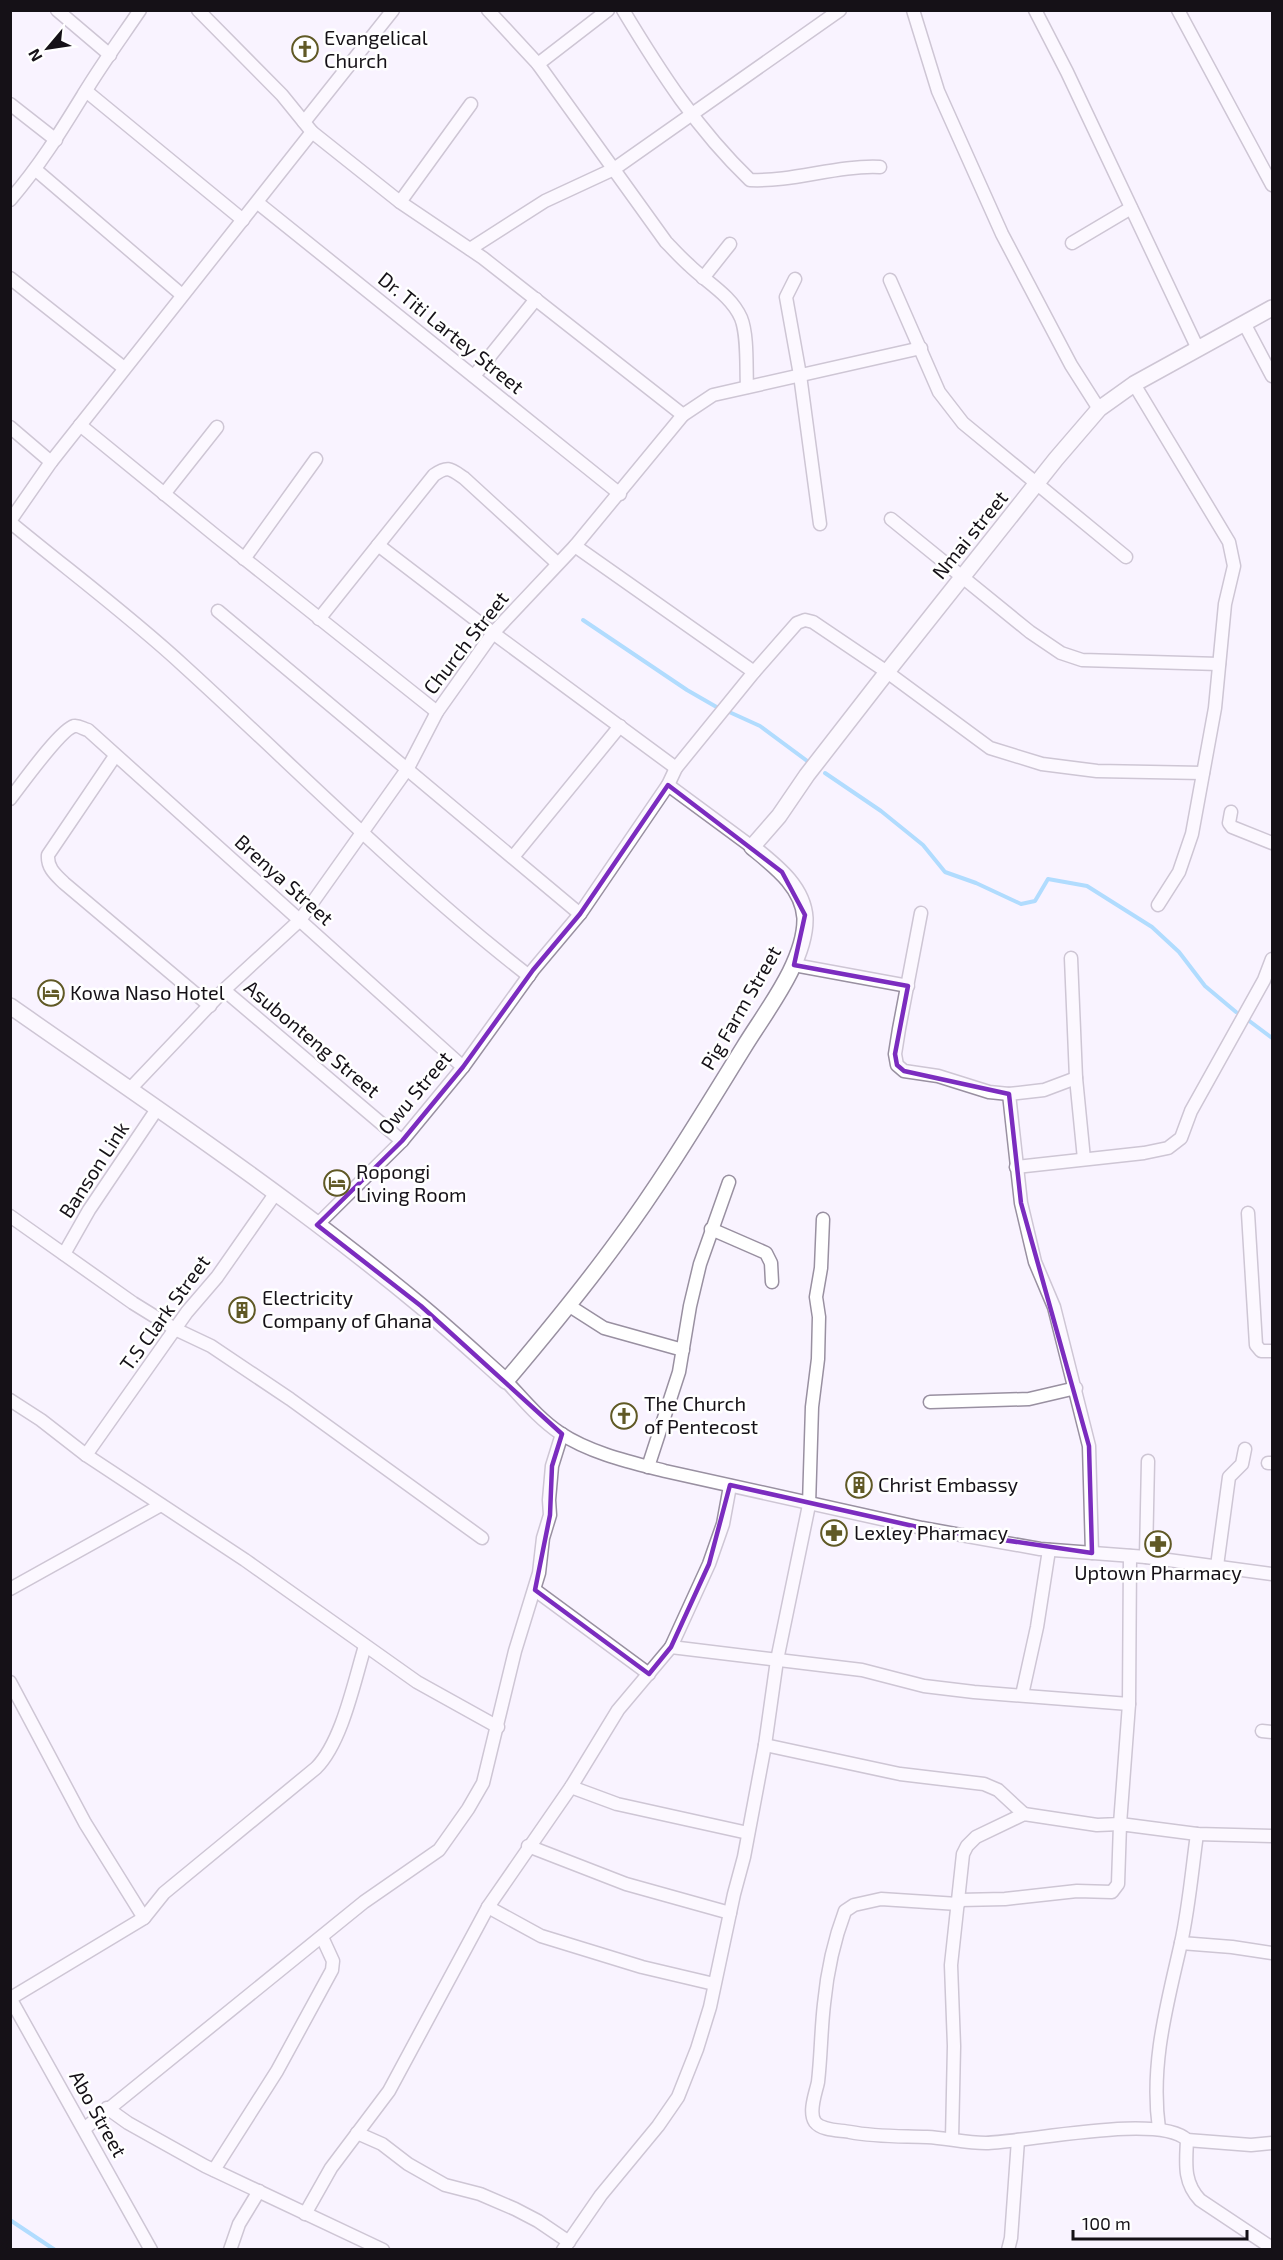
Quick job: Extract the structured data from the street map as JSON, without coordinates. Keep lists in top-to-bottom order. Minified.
{"streets":{"street":["Dr. Titi Lartey Street","Nmai street","Church Street","Brenya Street","Pig Farm Street","Asubonteng Street","Owu Street","Banson Link","T.S Clark Street","Abo Street"]},"crossings":[["Dr. Titi Lartey Street","Church Street"],["Nmai street","Pig Farm Street"],["Church Street","Brenya Street"],["Church Street","Asubonteng Street"],["Brenya Street","Owu Street"],["Asubonteng Street","Owu Street"]],"places":{"church":["Evangelical Church","The Church of Pentecost"],"hotel":["Kowa Naso Hotel","Ropongi Living Room"],"building":["Electricity Company of Ghana","Christ Embassy"],"pharmacy":["Lexley Pharmacy","Uptown Pharmacy"]},"scale_bar":"100 m","north":"bottom left"}
